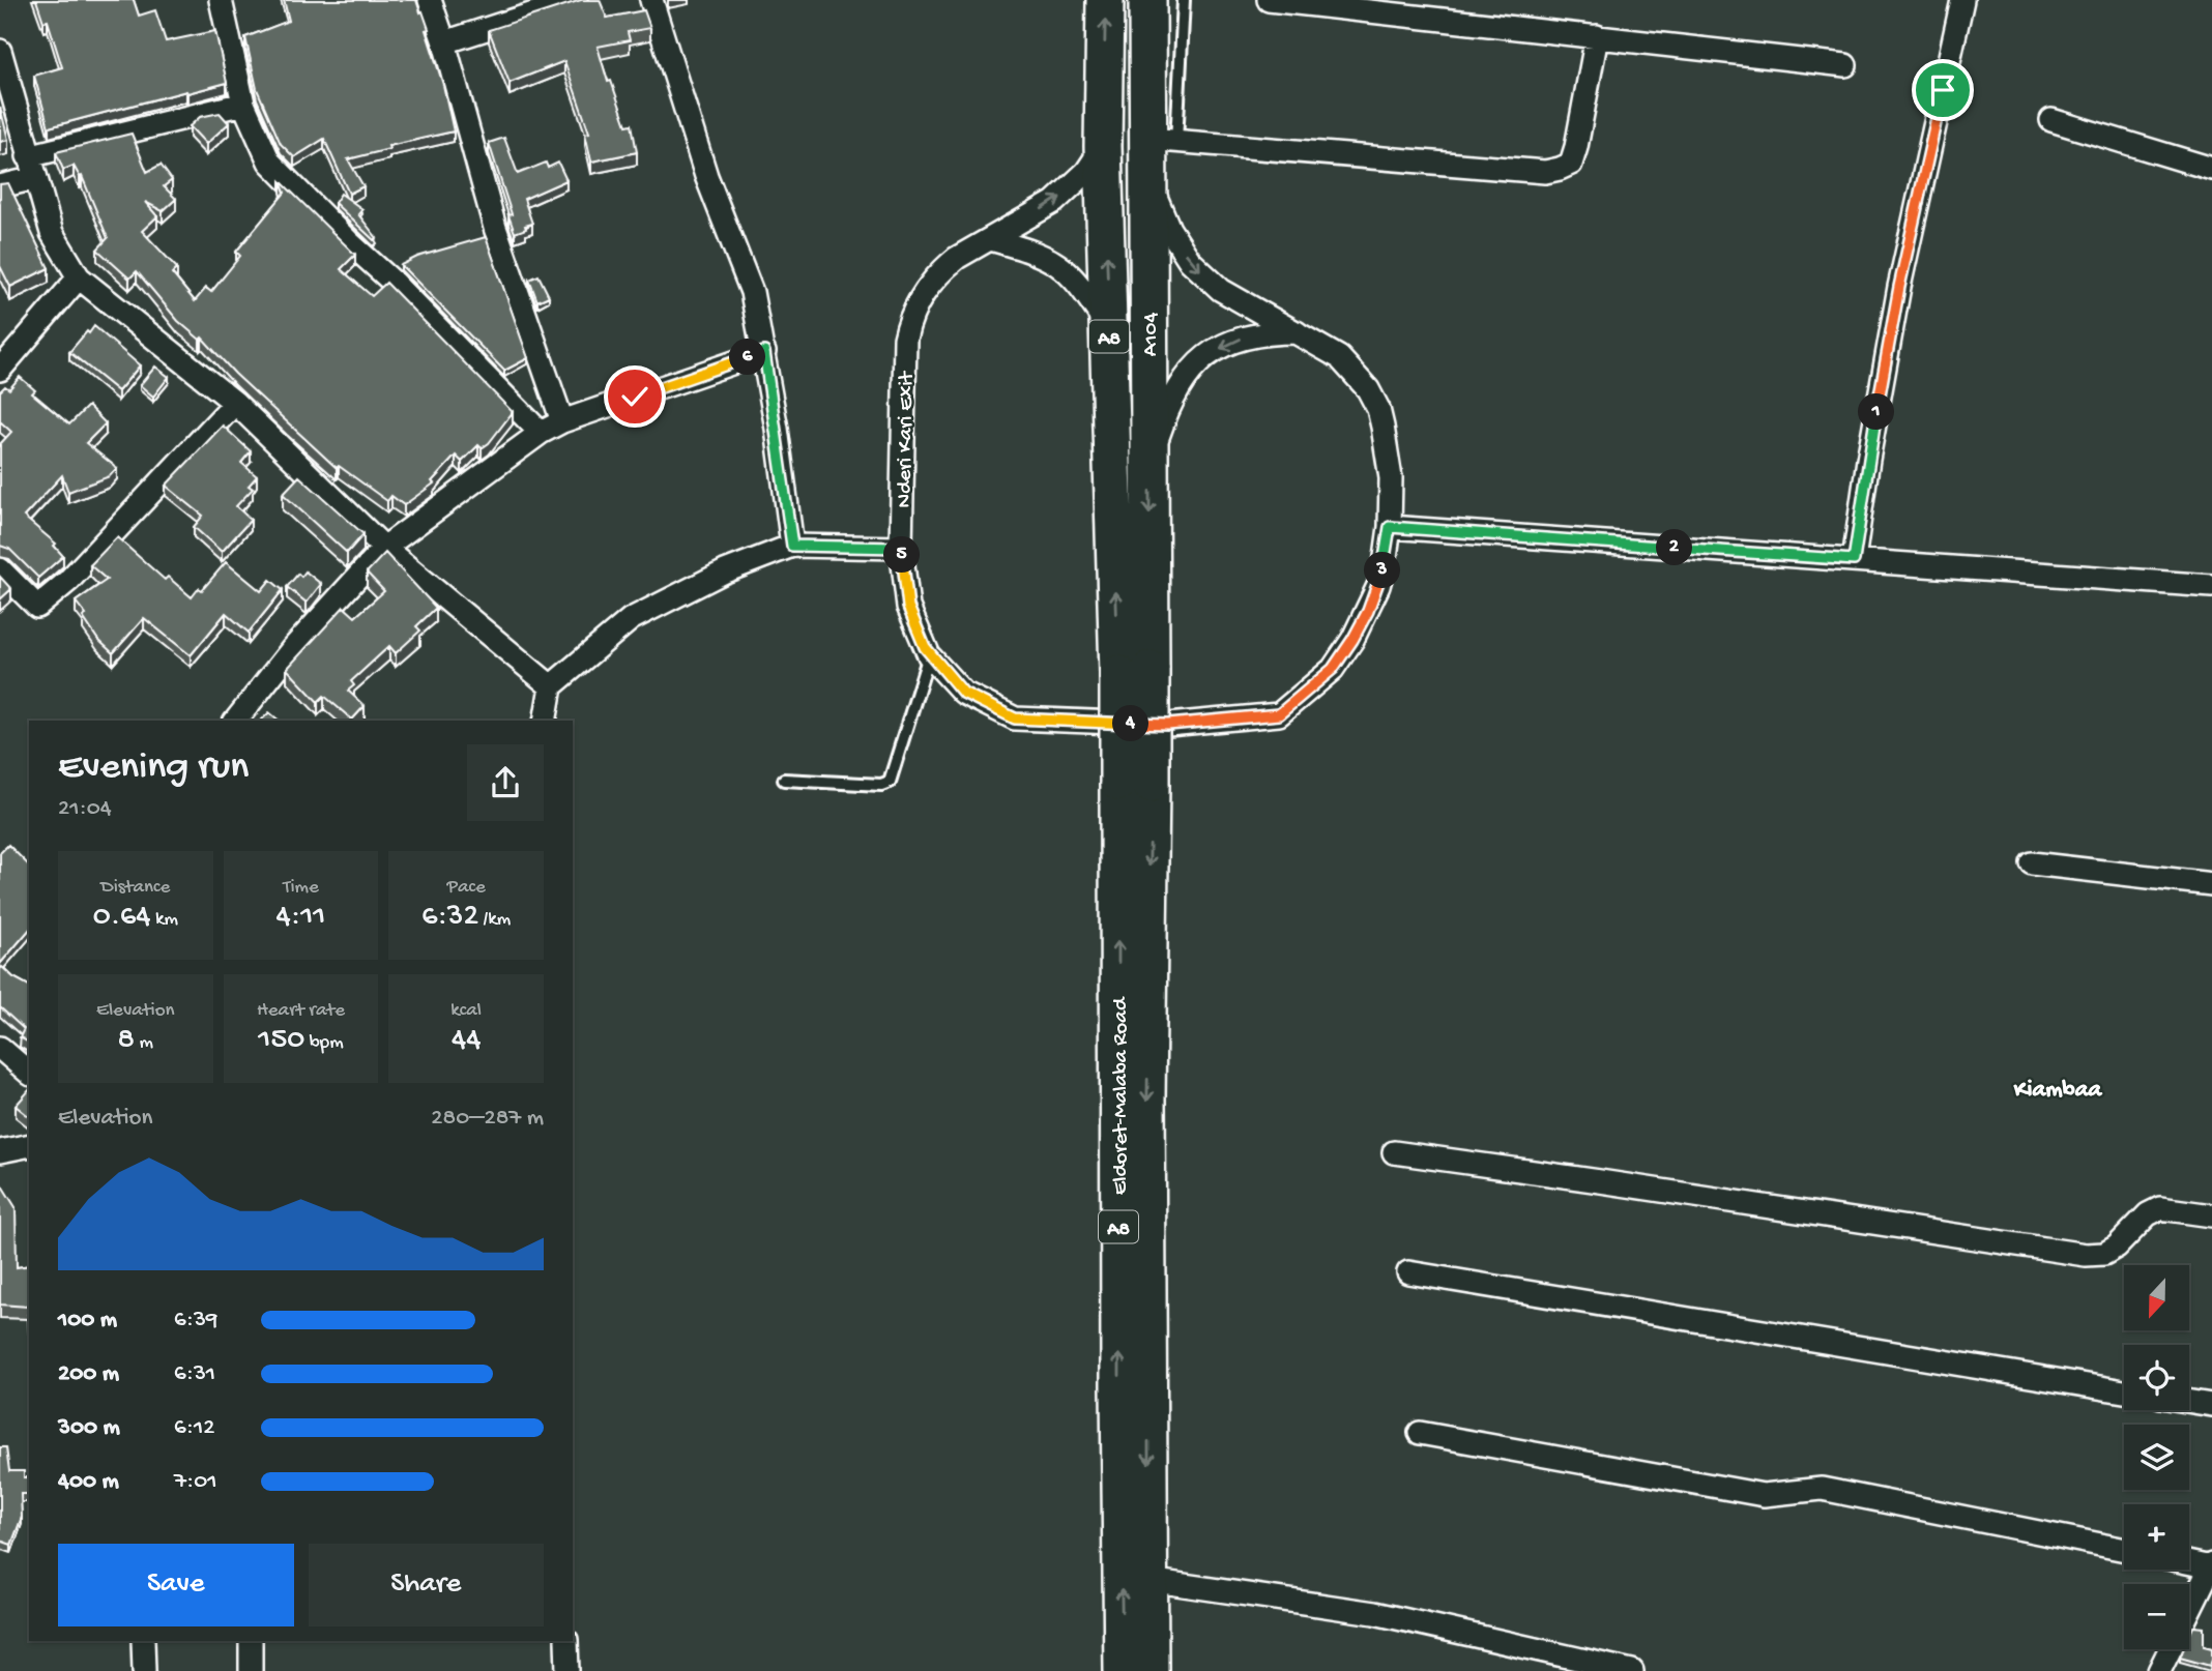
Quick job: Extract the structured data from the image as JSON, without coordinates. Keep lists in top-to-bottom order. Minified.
{"streets":{"highway":["A104","A8","Eldoret-Malaba Road"],"street":["Nderi Kari Exit"]},"crossings":[["A104","A8"],["A8","Nderi Kari Exit"],["A8","Eldoret-Malaba Road"]],"districts":["Kiambaa"],"north":"bottom","page":{"pins":["6","1","2","5","3","4"],"heading":["Evening run","21:04"],"stats":[["Distance","0.64 km"],["Time","4:11"],["Pace","6:32 /km"],["Elevation","8 m"],["Heart rate","150 bpm"],["kcal","44"]],"chart":["Elevation","280–287 m"],"map_buttons":["+","−"],"list":[{"name":"100 m","note":"6:39"},{"name":"200 m","note":"6:31"},{"name":"300 m","note":"6:12"},{"name":"400 m","note":"7:01"}],"buttons":["Save","Share"]}}
